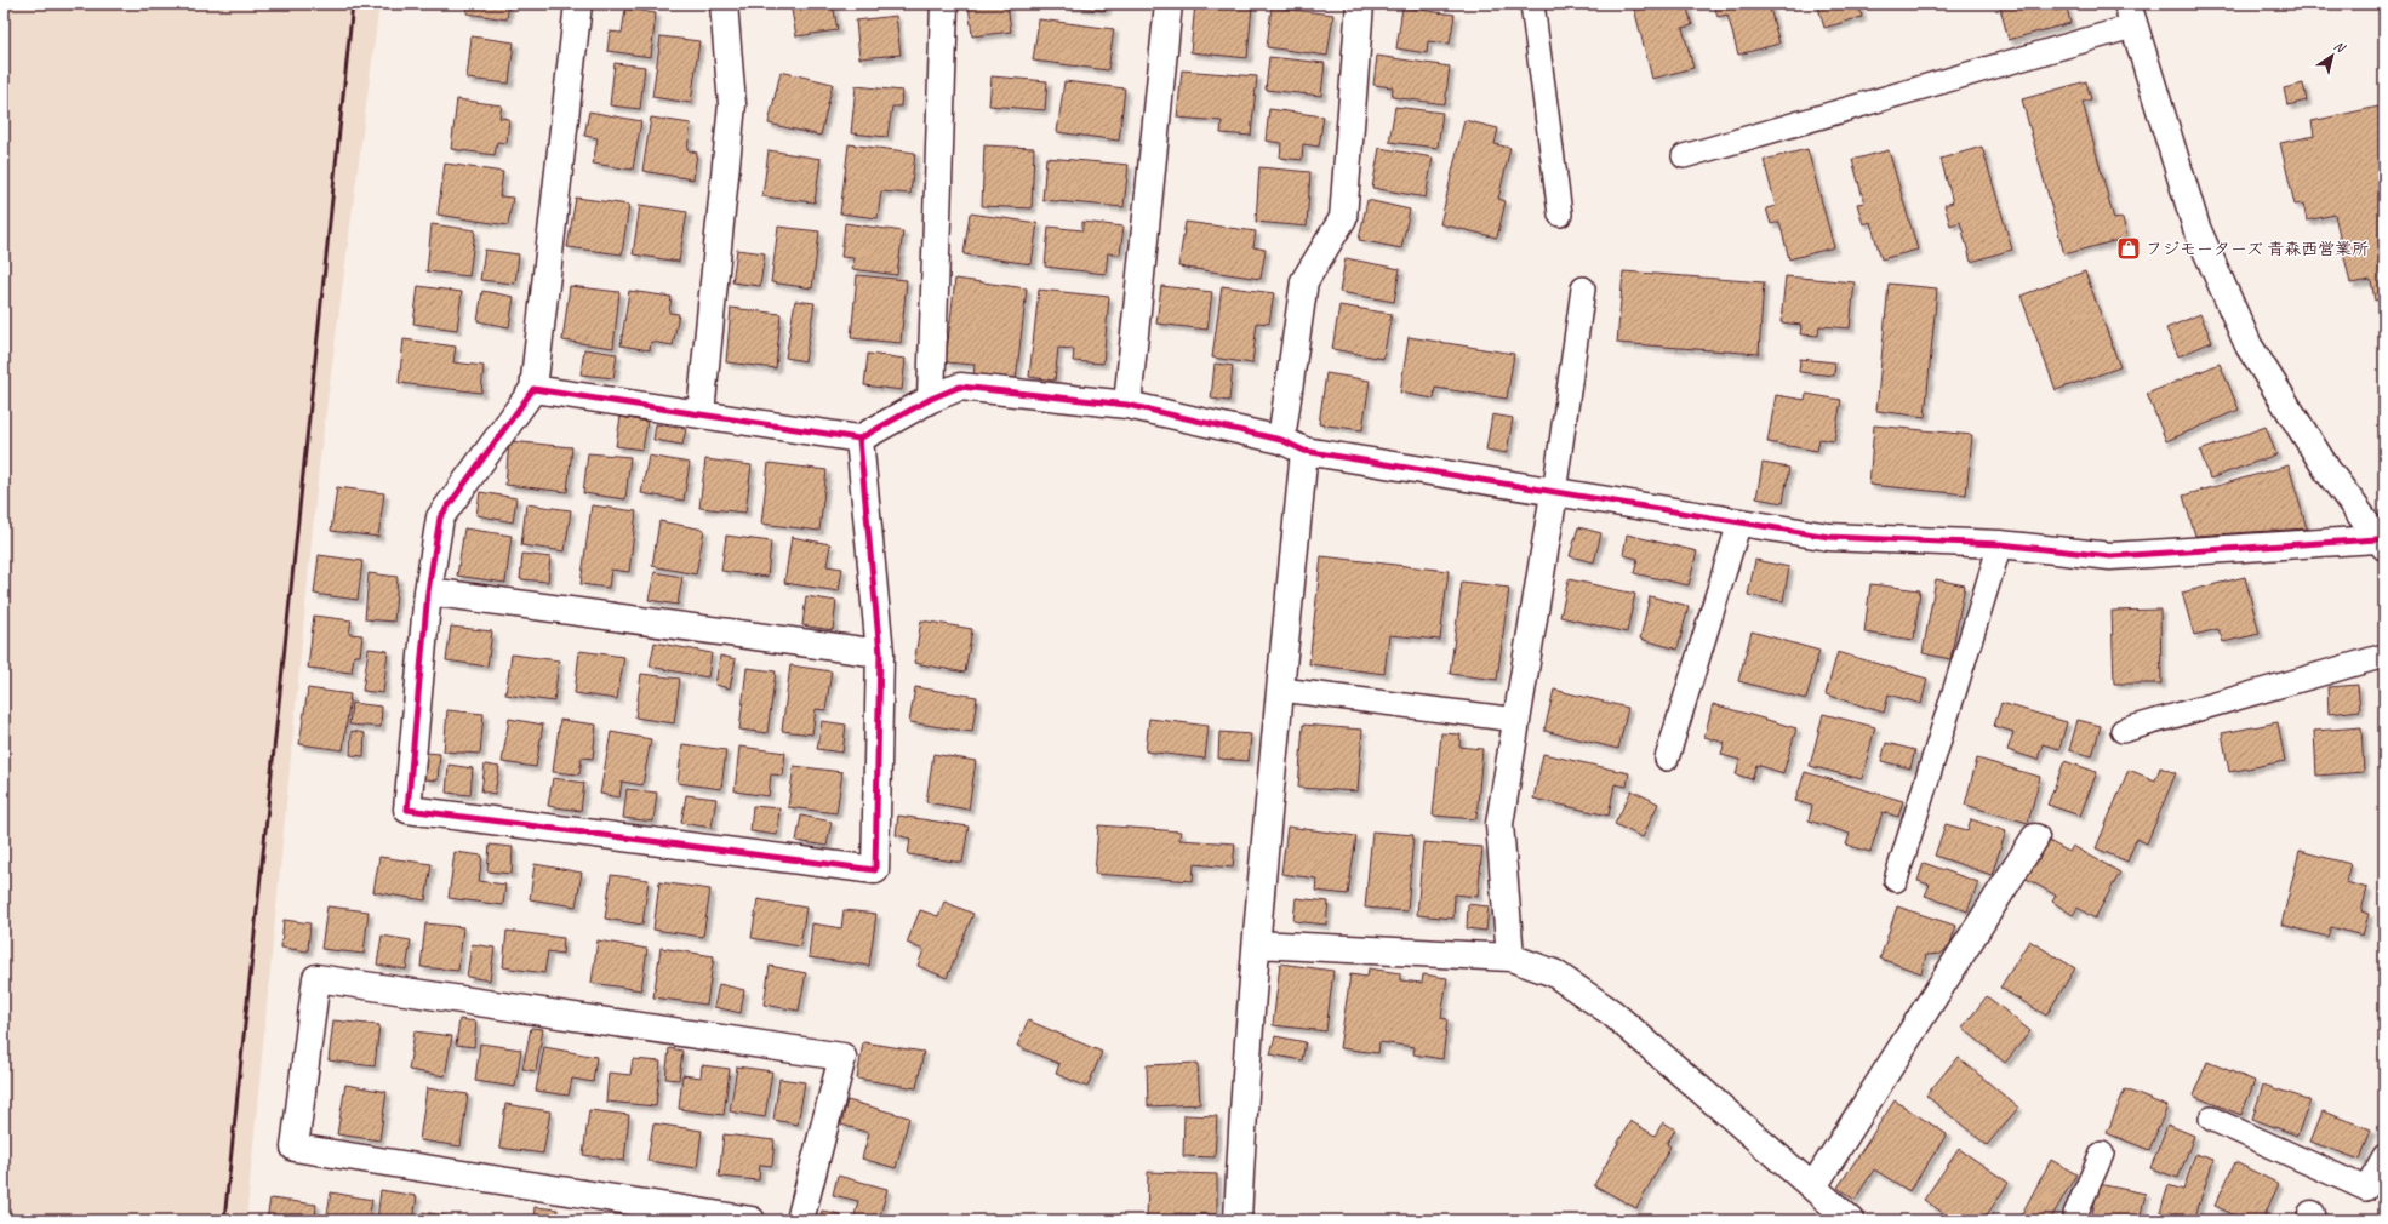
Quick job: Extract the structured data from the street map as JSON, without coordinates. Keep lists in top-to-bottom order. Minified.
{"places":{"shop":["フジモーターズ 青森西営業所"]},"north":"top right"}
